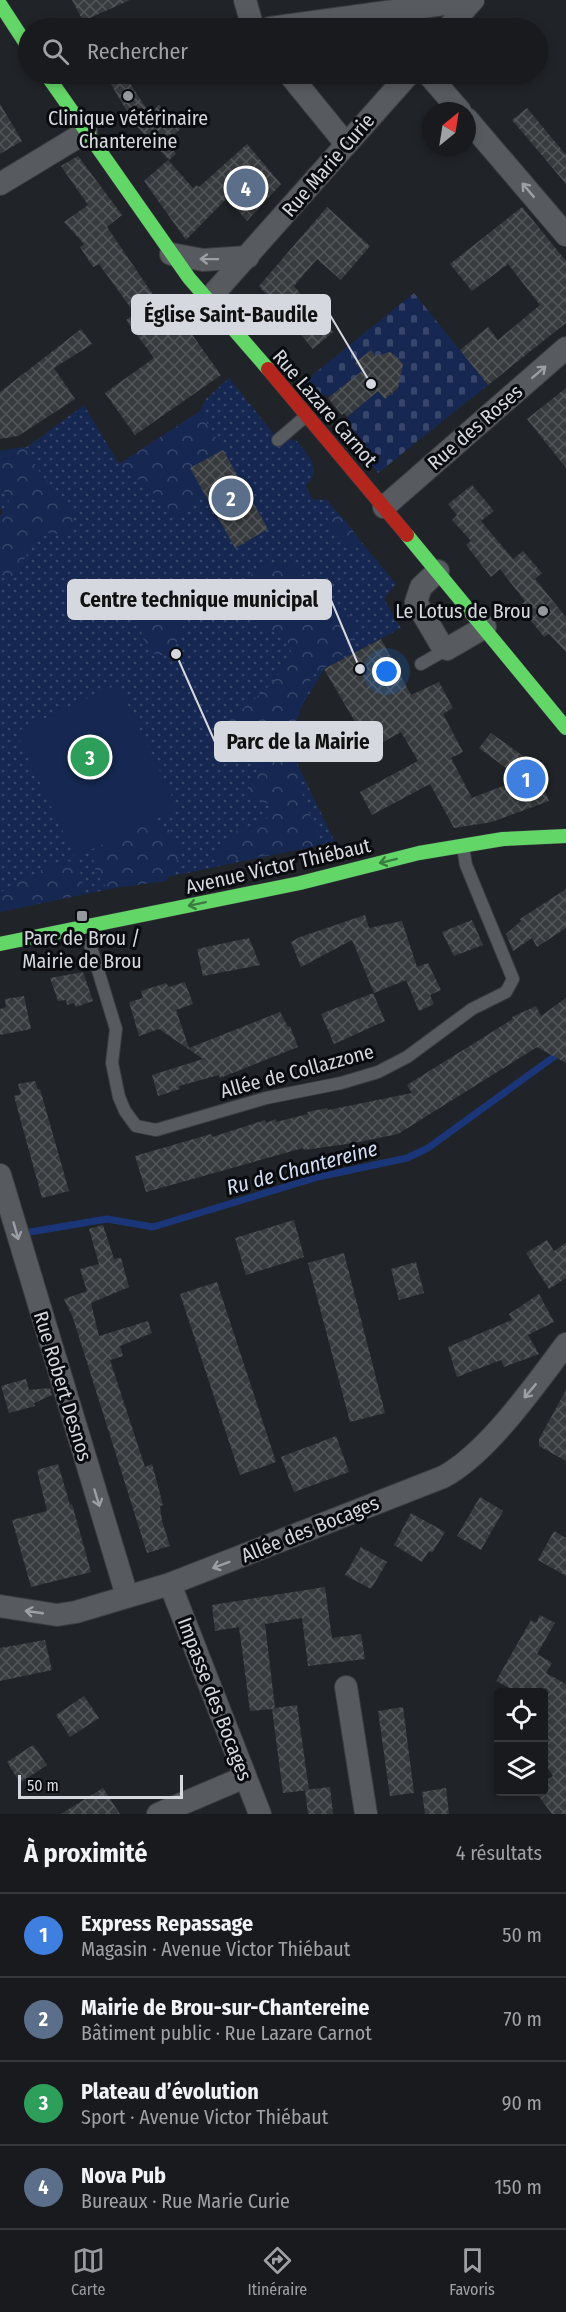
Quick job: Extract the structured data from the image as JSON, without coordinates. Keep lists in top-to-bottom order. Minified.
{"streets":{"street":["Rue Marie Curie","Rue Lazare Carnot","Rue des Roses","Avenue Victor Thiébaut","Rue Robert Desnos","Allée des Bocages","Impasse des Bocages"],"lane":["Allée de Collazzone"]},"crossings":[["Rue Marie Curie","Rue Lazare Carnot"],["Rue Lazare Carnot","Rue des Roses"],["Rue Robert Desnos","Allée des Bocages"],["Allée des Bocages","Impasse des Bocages"]],"one_way":["Rue des Roses","Avenue Victor Thiébaut","Rue Robert Desnos","Allée des Bocages"],"water":["Ru de Chantereine"],"places":{"other":["Clinique vétérinaire Chantereine","Église Saint-Baudile","Le Lotus de Brou","Parc de la Mairie","Centre technique municipal"],"transit":["Parc de Brou / Mairie de Brou"]},"scale_bar":"50 m","north":"top right","page":{"search":"Rechercher","pins":["4","2","3","1"],"scale":"50 m","heading":["À proximité","4 résultats"],"list":[{"mark":"1","name":"Express Repassage","note":"Magasin · Avenue Victor Thiébaut","value":"50 m"},{"mark":"2","name":"Mairie de Brou-sur-Chantereine","note":"Bâtiment public · Rue Lazare Carnot","value":"70 m"},{"mark":"3","name":"Plateau d’évolution","note":"Sport · Avenue Victor Thiébaut","value":"90 m"},{"mark":"4","name":"Nova Pub","note":"Bureaux · Rue Marie Curie","value":"150 m"}],"nav":["Carte","Itinéraire","Favoris"]}}
